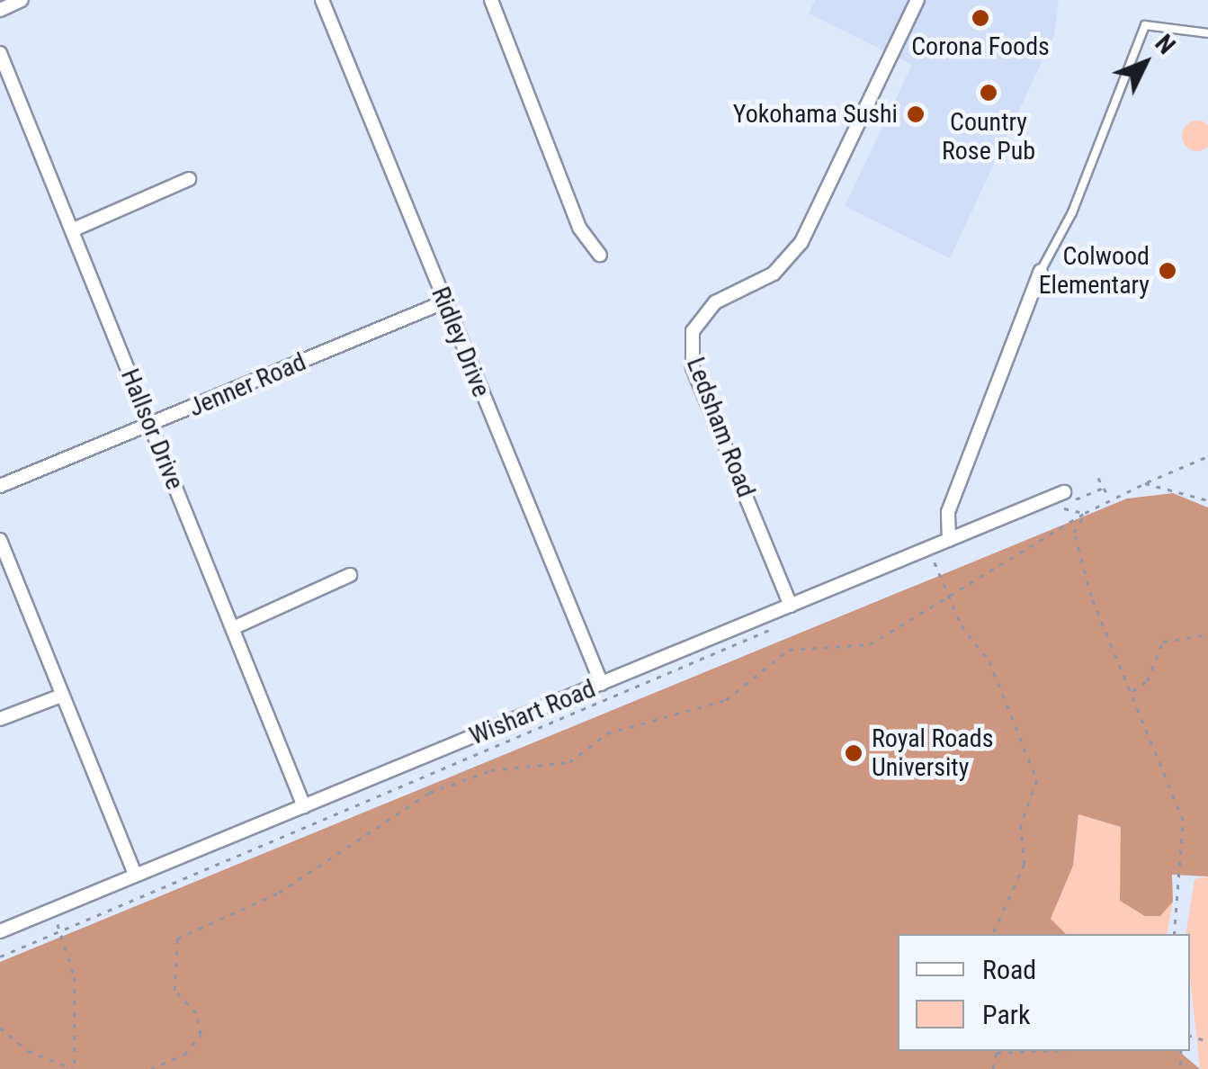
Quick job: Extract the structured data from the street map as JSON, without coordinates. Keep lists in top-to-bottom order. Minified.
{"streets":{"street":["Ridley Drive","Jenner Road","Ledsham Road","Hallsor Drive","Wishart Road"]},"crossings":[["Ridley Drive","Jenner Road"],["Ridley Drive","Wishart Road"],["Jenner Road","Hallsor Drive"],["Ledsham Road","Wishart Road"],["Hallsor Drive","Wishart Road"]],"places":["Corona Foods","Country Rose Pub","Yokohama Sushi","Colwood Elementary","Royal Roads University"],"legend":["Road","Park"],"north":"top right"}
